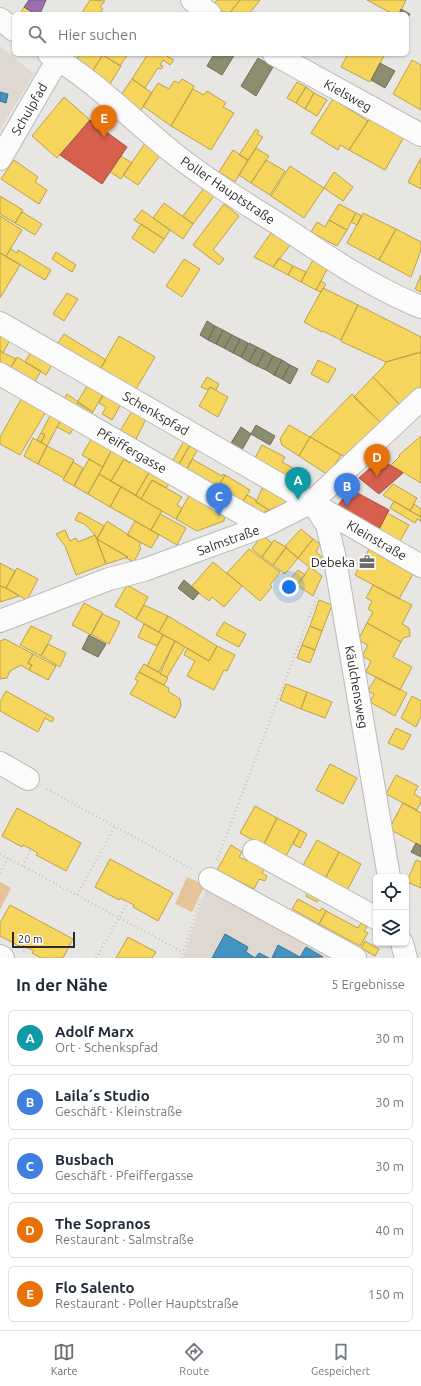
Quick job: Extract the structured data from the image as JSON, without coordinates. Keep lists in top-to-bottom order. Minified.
{"streets":{"street":["Kielsweg","Schulpfad","Poller Hauptstraße","Schenkspfad","Pfeiffergasse","Salmstraße","Kleinstraße","Käulchensweg"]},"crossings":[["Schulpfad","Poller Hauptstraße"],["Schenkspfad","Salmstraße"],["Schenkspfad","Kleinstraße"],["Schenkspfad","Käulchensweg"],["Pfeiffergasse","Salmstraße"],["Salmstraße","Kleinstraße"],["Salmstraße","Käulchensweg"],["Kleinstraße","Käulchensweg"]],"places":{"office":["Debeka"]},"scale_bar":"20 m","page":{"search":"Hier suchen","pins":["E","D","A","B","C"],"scale":"20 m","heading":["In der Nähe","5 Ergebnisse"],"list":[{"mark":"A","name":"Adolf Marx","note":"Ort · Schenkspfad","value":"30 m"},{"mark":"B","name":"Laila´s Studio","note":"Geschäft · Kleinstraße","value":"30 m"},{"mark":"C","name":"Busbach","note":"Geschäft · Pfeiffergasse","value":"30 m"},{"mark":"D","name":"The Sopranos","note":"Restaurant · Salmstraße","value":"40 m"},{"mark":"E","name":"Flo Salento","note":"Restaurant · Poller Hauptstraße","value":"150 m"}],"nav":["Karte","Route","Gespeichert"]}}
